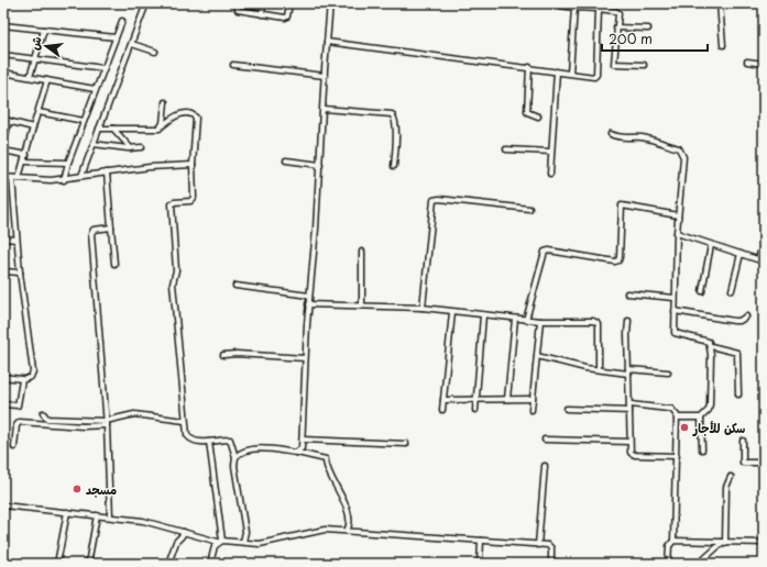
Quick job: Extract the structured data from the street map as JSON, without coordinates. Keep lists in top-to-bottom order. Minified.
{"places":["سكن للأجار","مسجد"],"scale_bar":"200 m","north":"left"}
